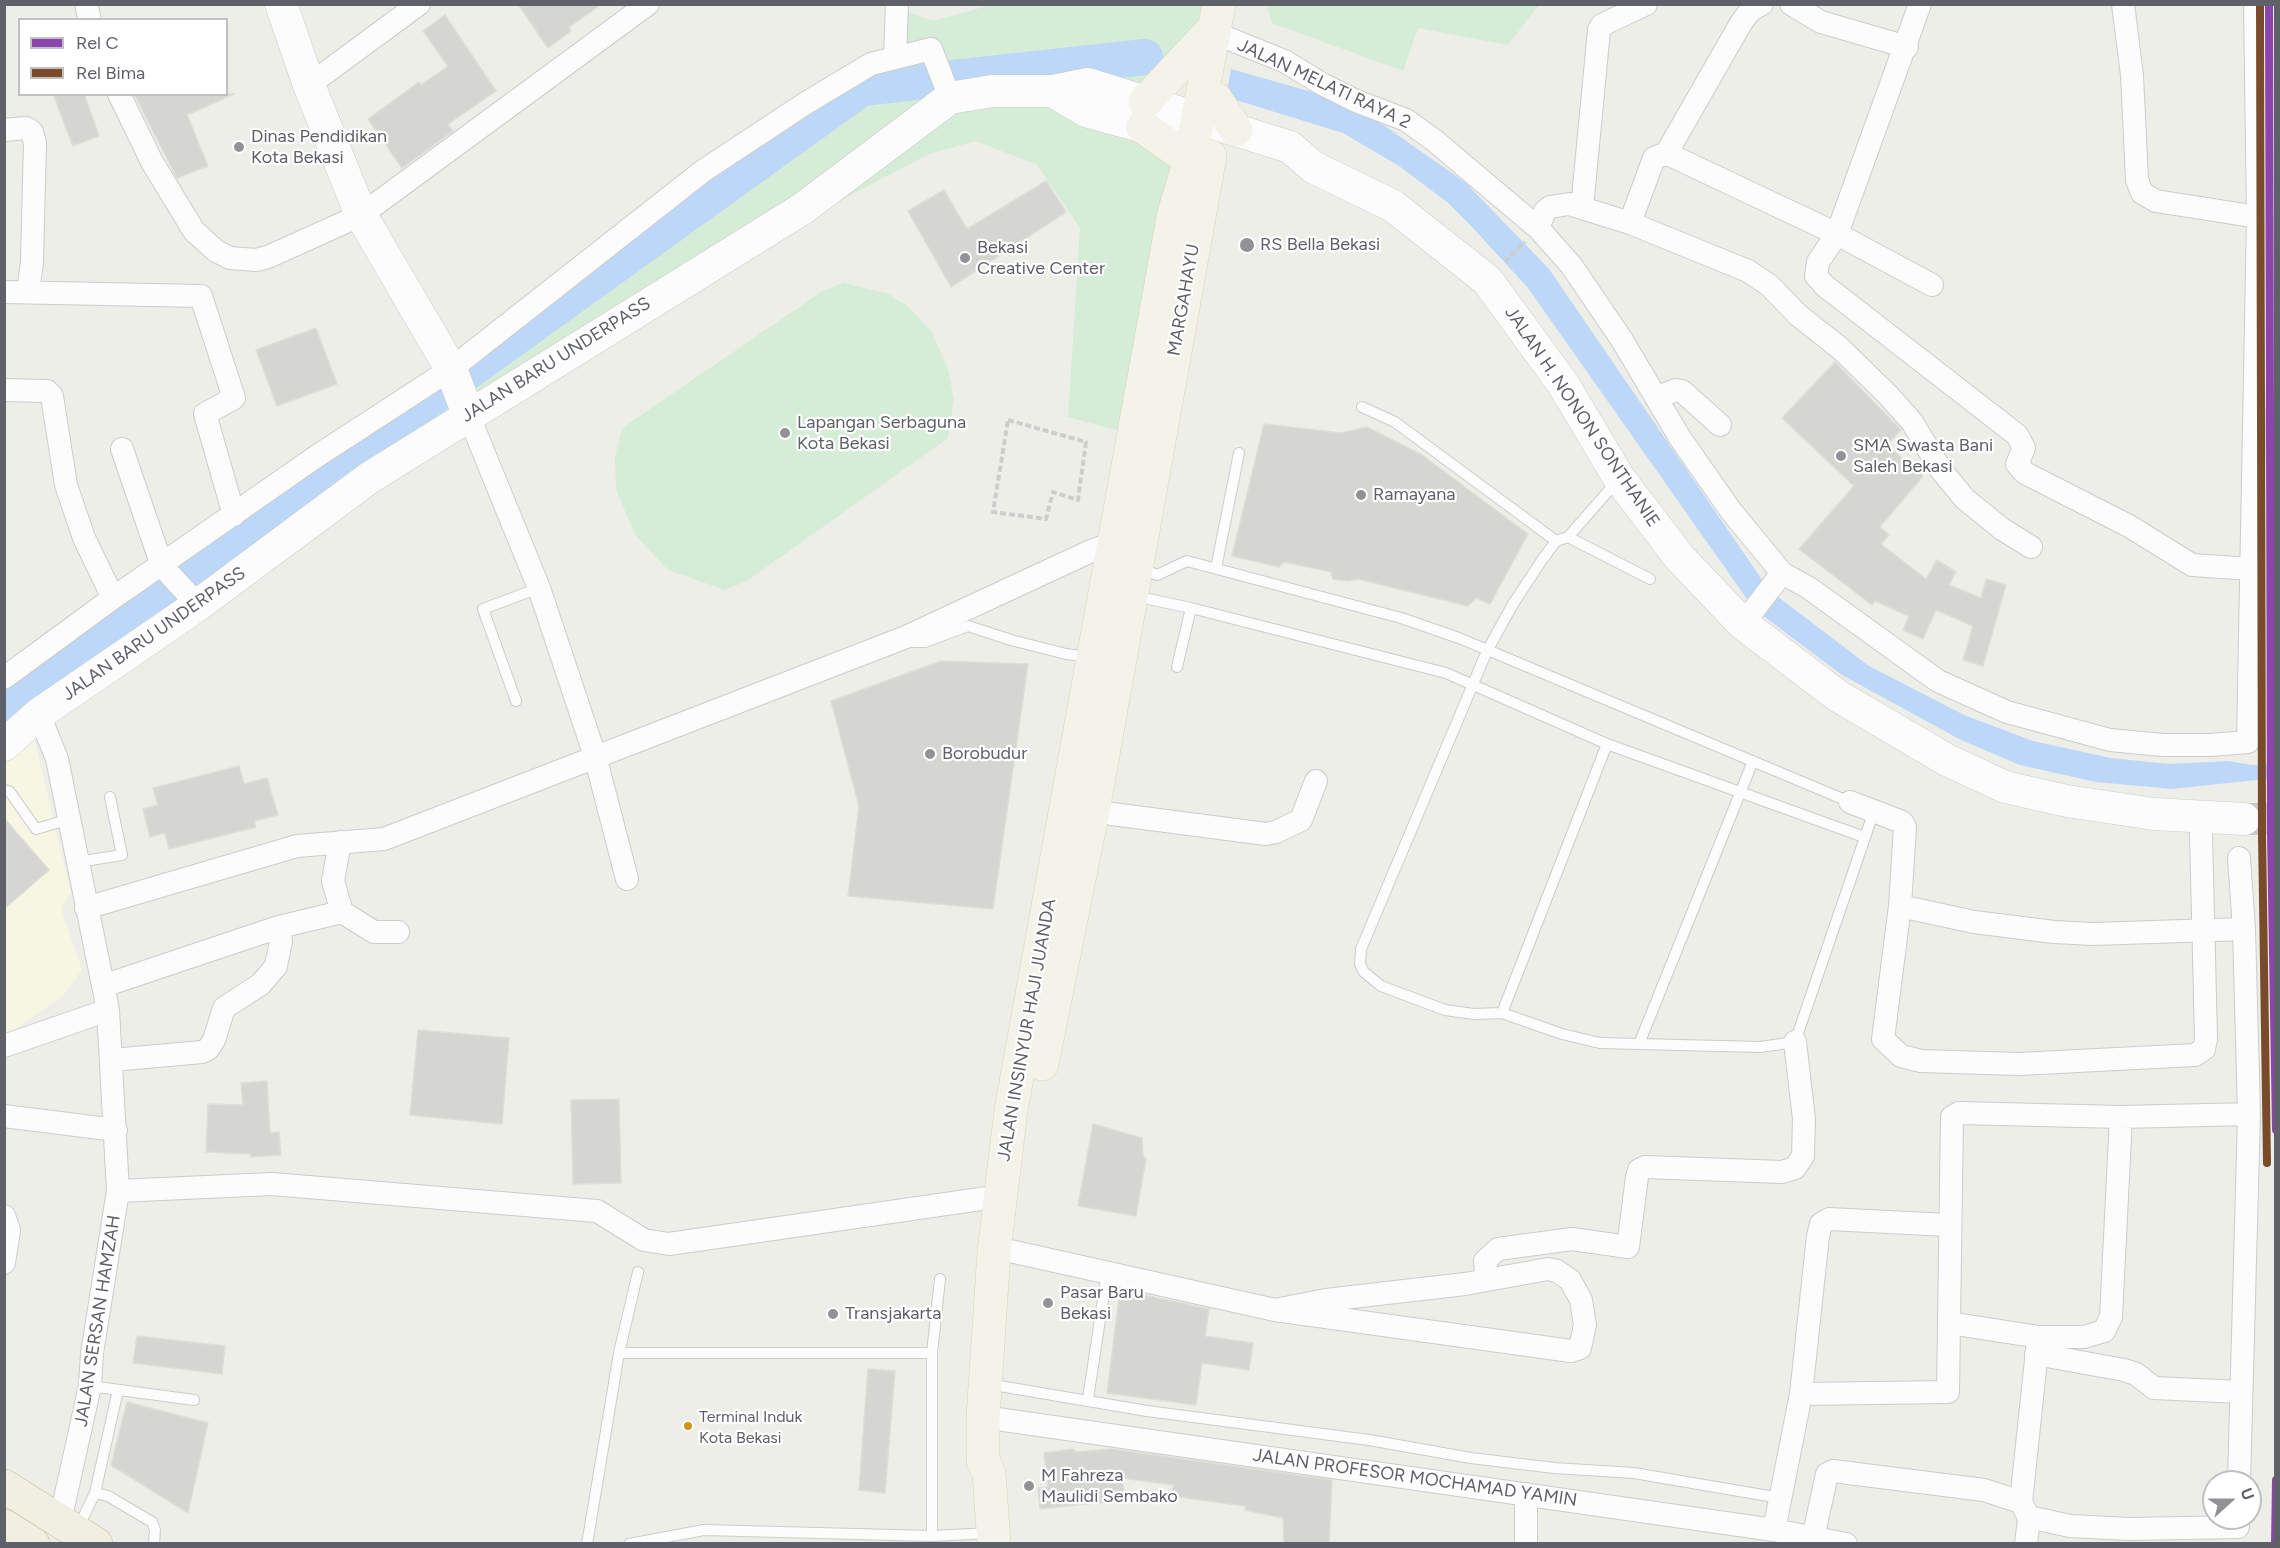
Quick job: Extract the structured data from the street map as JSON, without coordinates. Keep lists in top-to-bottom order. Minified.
{"streets":{"main road":["JALAN INSINYUR HAJI JUANDA"],"street":["JALAN MELATI RAYA 2","JALAN BARU UNDERPASS","JALAN H. NONON SONTHANIE","JALAN SERSAN HAMZAH","JALAN PROFESOR MOCHAMAD YAMIN"]},"crossings":[["JALAN BARU UNDERPASS","JALAN SERSAN HAMZAH"],["JALAN INSINYUR HAJI JUANDA","JALAN PROFESOR MOCHAMAD YAMIN"]],"places":["Dinas Pendidikan Kota Bekasi","RS Bella Bekasi","Bekasi Creative Center","Lapangan Serbaguna Kota Bekasi","SMA Swasta Bani Saleh Bekasi","Ramayana","Borobudur","Pasar Baru Bekasi","Transjakarta","Terminal Induk Kota Bekasi","M Fahreza Maulidi Sembako"],"lines":["rail line C","rail line Bima"],"legend":["Rel C","Rel Bima"],"north":"right"}
